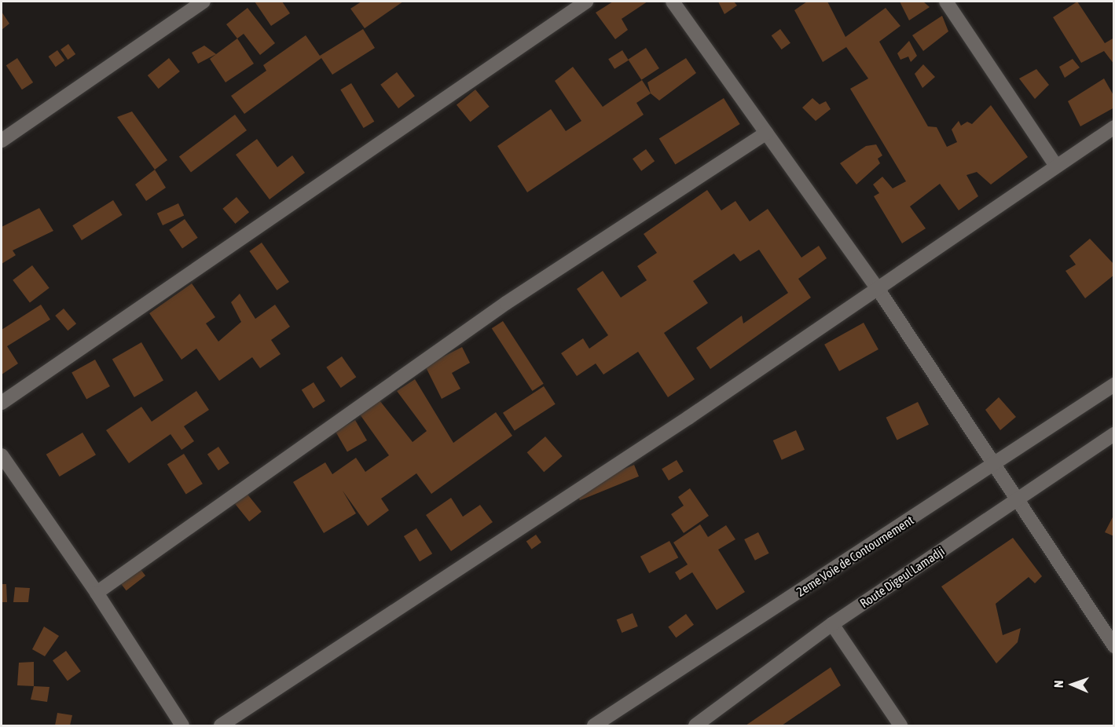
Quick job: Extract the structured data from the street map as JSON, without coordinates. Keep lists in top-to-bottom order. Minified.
{"streets":{"street":["2eme Voie de Contournement","Route Digeul Lamadji"]},"north":"left"}
